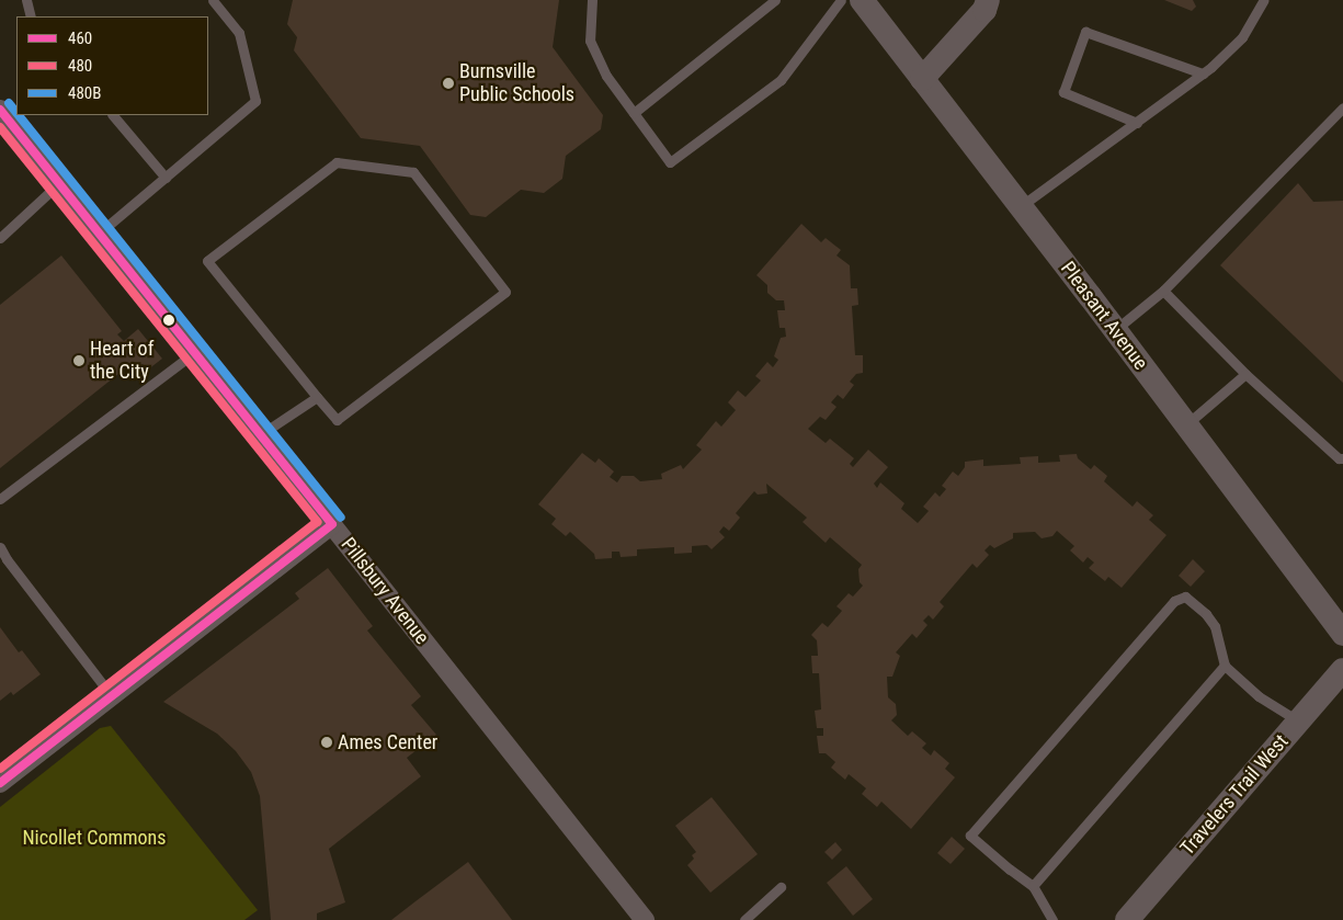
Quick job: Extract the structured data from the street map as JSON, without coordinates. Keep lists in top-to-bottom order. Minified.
{"streets":{"street":["Pleasant Avenue","Pillsbury Avenue","Travelers Trail West"]},"parks":["Nicollet Commons"],"places":["Burnsville Public Schools","Heart of the City","Ames Center"],"lines":["transit line 480B","transit line 460","transit line 480"],"legend":["460","480","480B"]}
